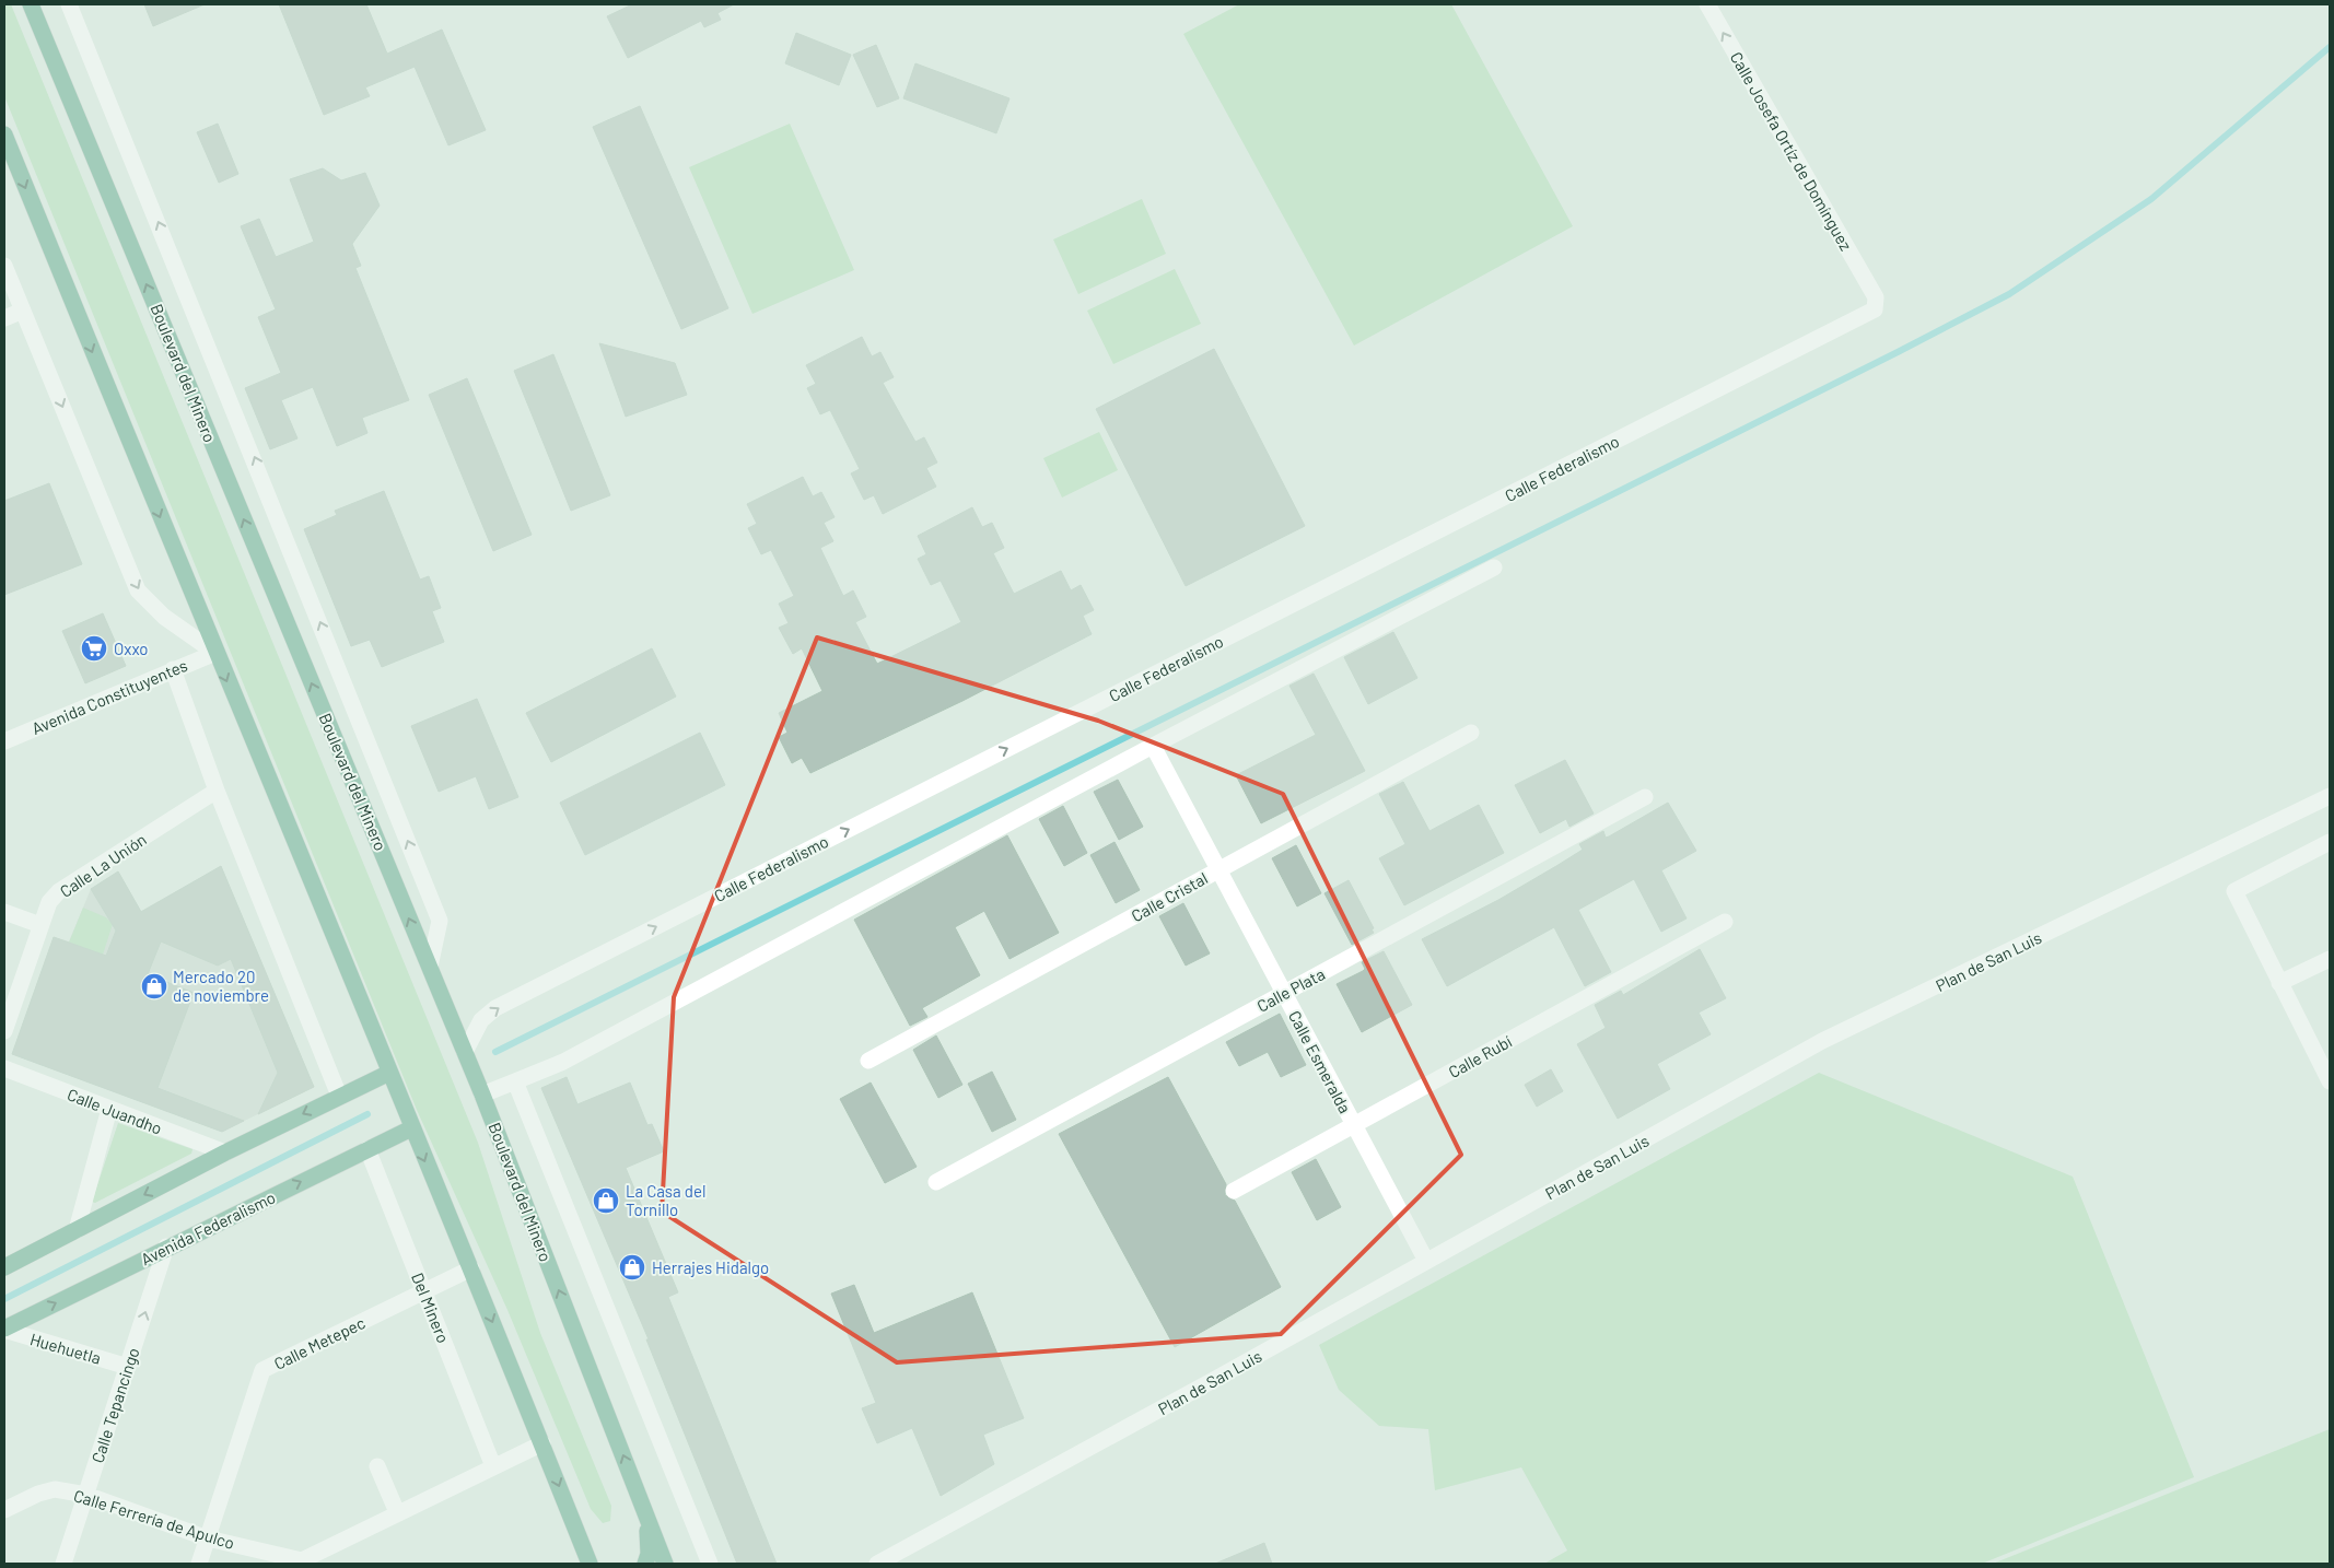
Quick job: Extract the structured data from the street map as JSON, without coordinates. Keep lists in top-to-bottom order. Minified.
{"streets":{"main road":["Boulevard del Minero","Avenida Federalismo"],"street":["Calle Josefa Ortíz de Domínguez","Calle Federalismo","Avenida Constituyentes","Calle La Unión","Calle Cristal","Plan de San Luis","Calle Plata","Calle Rubí","Calle Esmeralda","Calle Juandho","Del Minero","Calle Metepec","Huehuetla","Calle Tepancingo","Calle Ferrería de Apulco"]},"crossings":[["Calle Josefa Ortíz de Domínguez","Calle Federalismo"],["Boulevard del Minero","Calle Federalismo"],["Calle Cristal","Calle Esmeralda"],["Plan de San Luis","Calle Esmeralda"],["Calle Plata","Calle Esmeralda"],["Calle Rubí","Calle Esmeralda"],["Avenida Federalismo","Del Minero"],["Avenida Federalismo","Huehuetla"],["Avenida Federalismo","Calle Tepancingo"],["Del Minero","Calle Metepec"],["Del Minero","Calle Ferrería de Apulco"],["Calle Metepec","Calle Ferrería de Apulco"],["Huehuetla","Calle Tepancingo"],["Calle Tepancingo","Calle Ferrería de Apulco"]],"one_way":["Calle Josefa Ortíz de Domínguez","Calle Tepancingo"],"places":{"supermarket":["Oxxo"],"shop":["Mercado 20 de noviembre","La Casa del Tornillo","Herrajes Hidalgo"]}}
